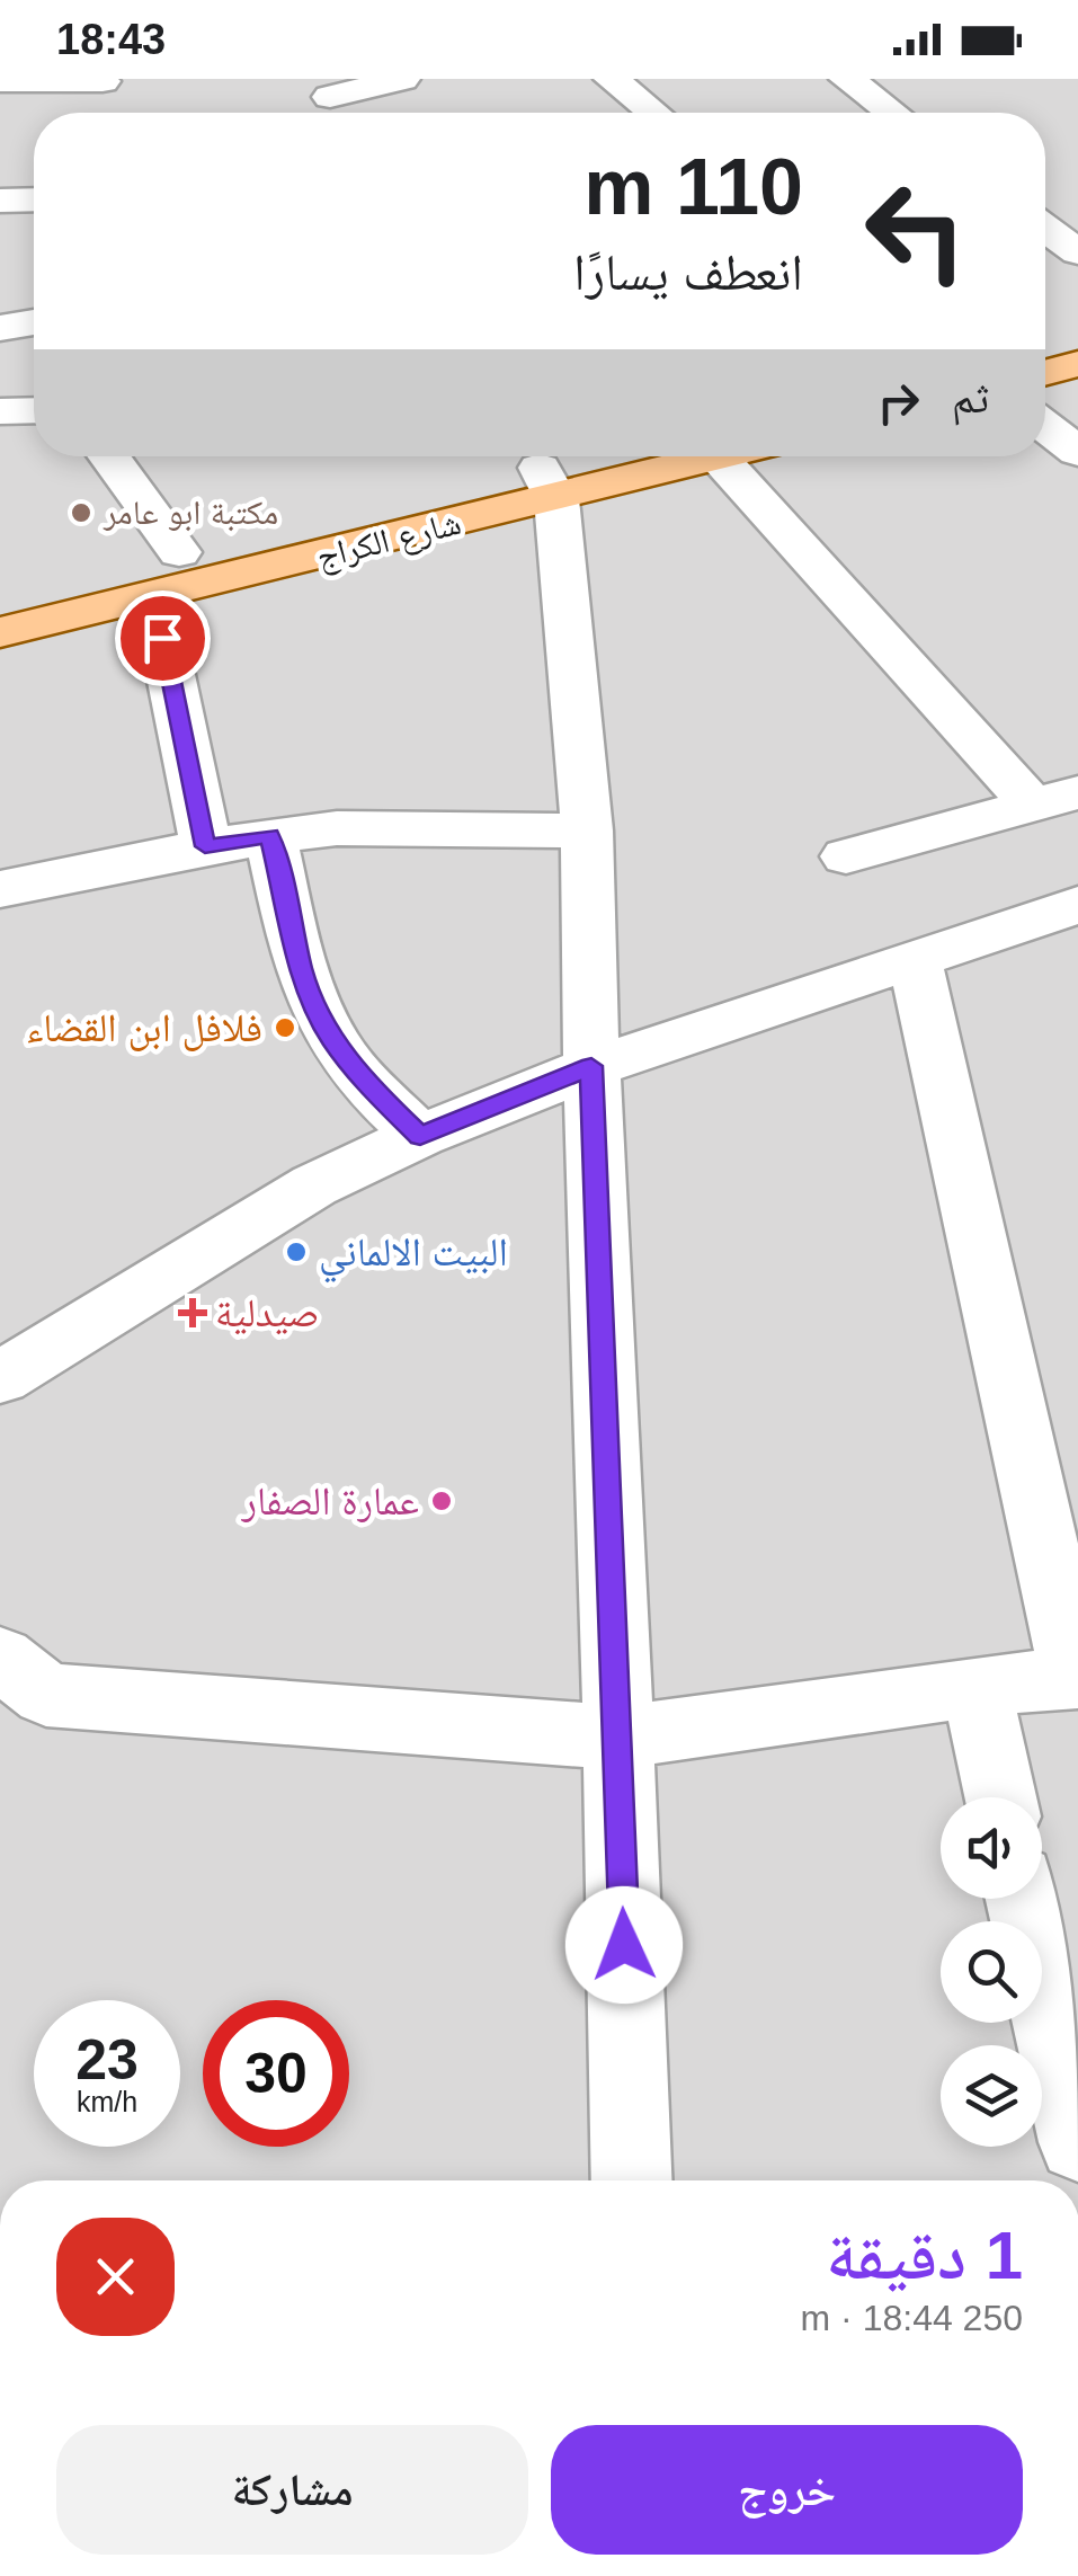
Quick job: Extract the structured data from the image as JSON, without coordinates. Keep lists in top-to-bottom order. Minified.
{"streets":{"main road":["شارع الكراج"]},"places":{"other":["مكتبة ابو عامر","فلافل ابن القضاء","البيت الالماني","عمارة الصفار"],"health":["صيدلية"]},"page":{"status":"18:43","turn":["110 m","انعطف يسارًا"],"then":"ثم","speed":"23 km/h","limit":"30","heading":["1 دقيقة","250 m · 18:44"],"buttons":["خروج","مشاركة"]}}
